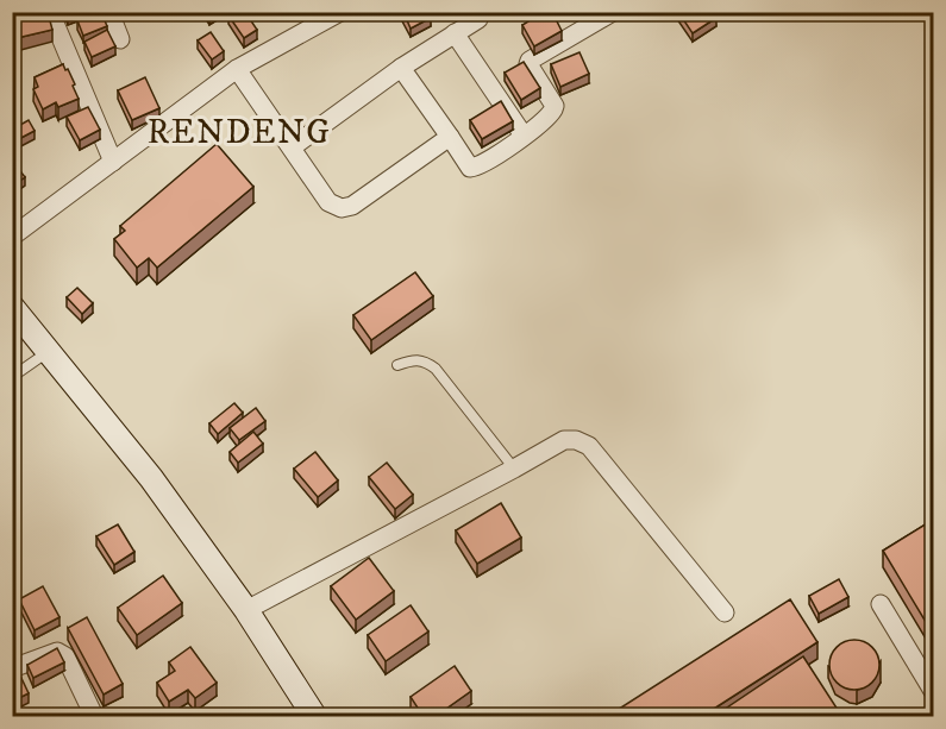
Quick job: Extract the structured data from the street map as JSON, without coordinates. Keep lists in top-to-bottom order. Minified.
{"districts":["RENDENG"]}
